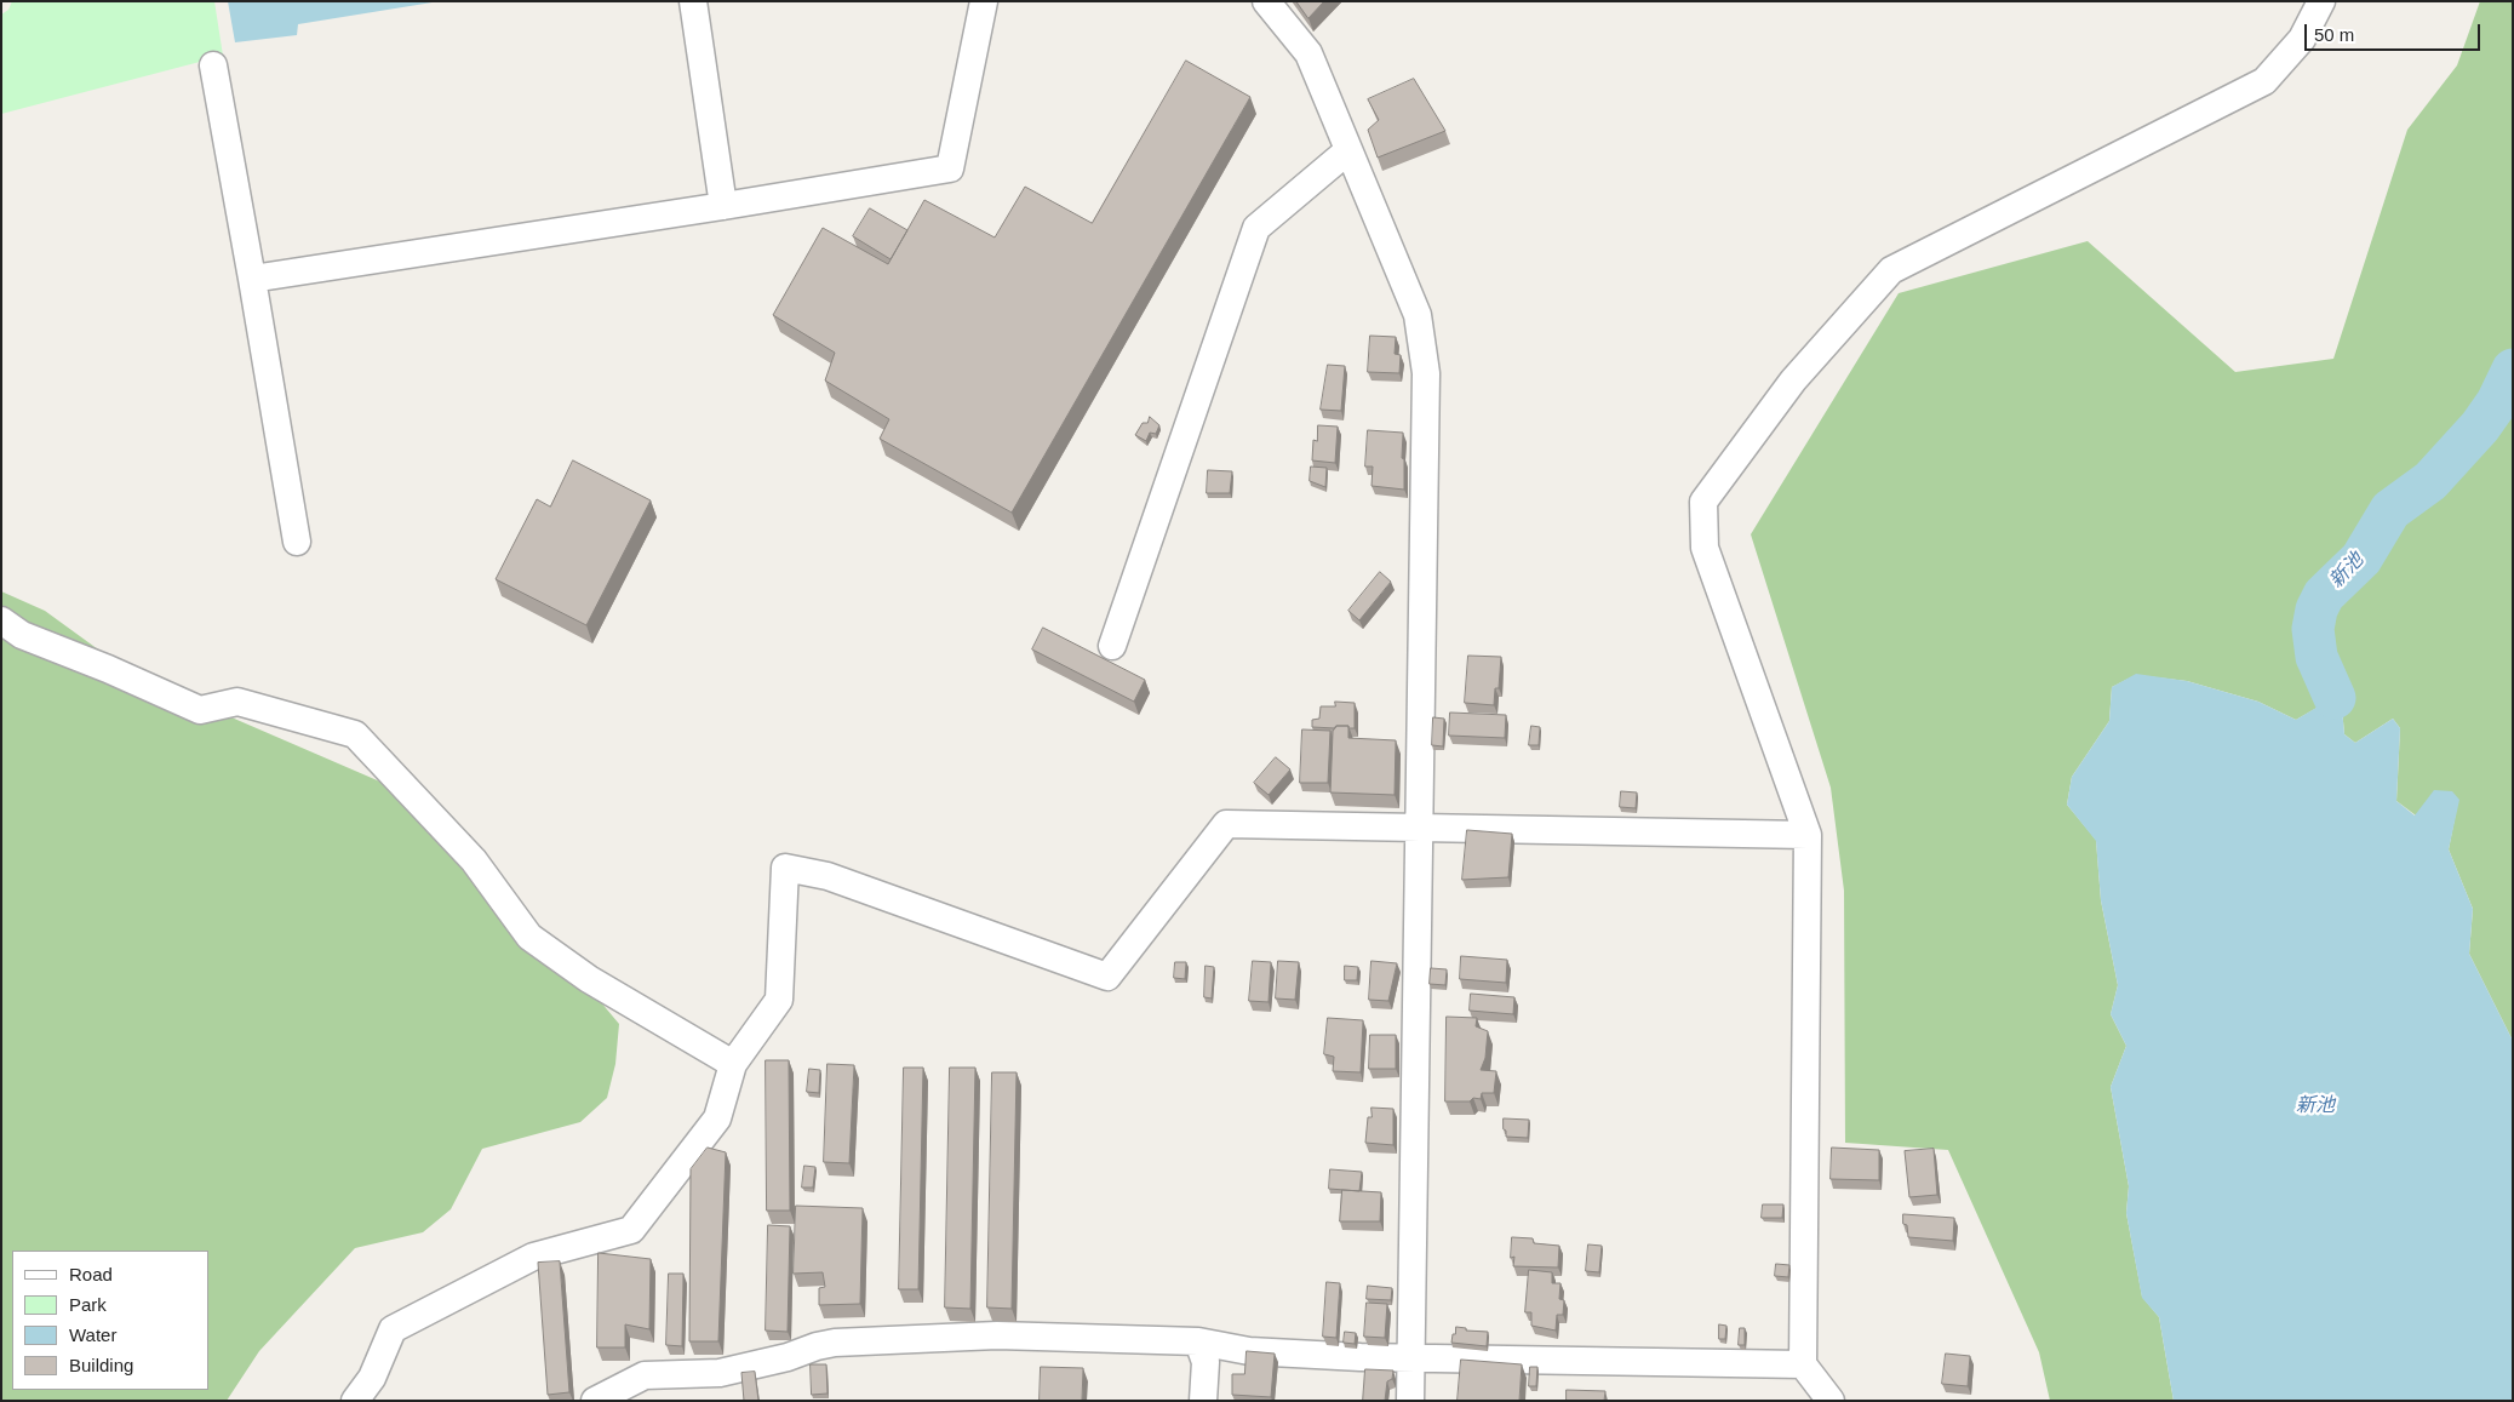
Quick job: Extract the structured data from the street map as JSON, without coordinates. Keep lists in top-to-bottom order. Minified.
{"water":["新池"],"legend":["Road","Park","Water","Building"],"scale_bar":"50 m"}
